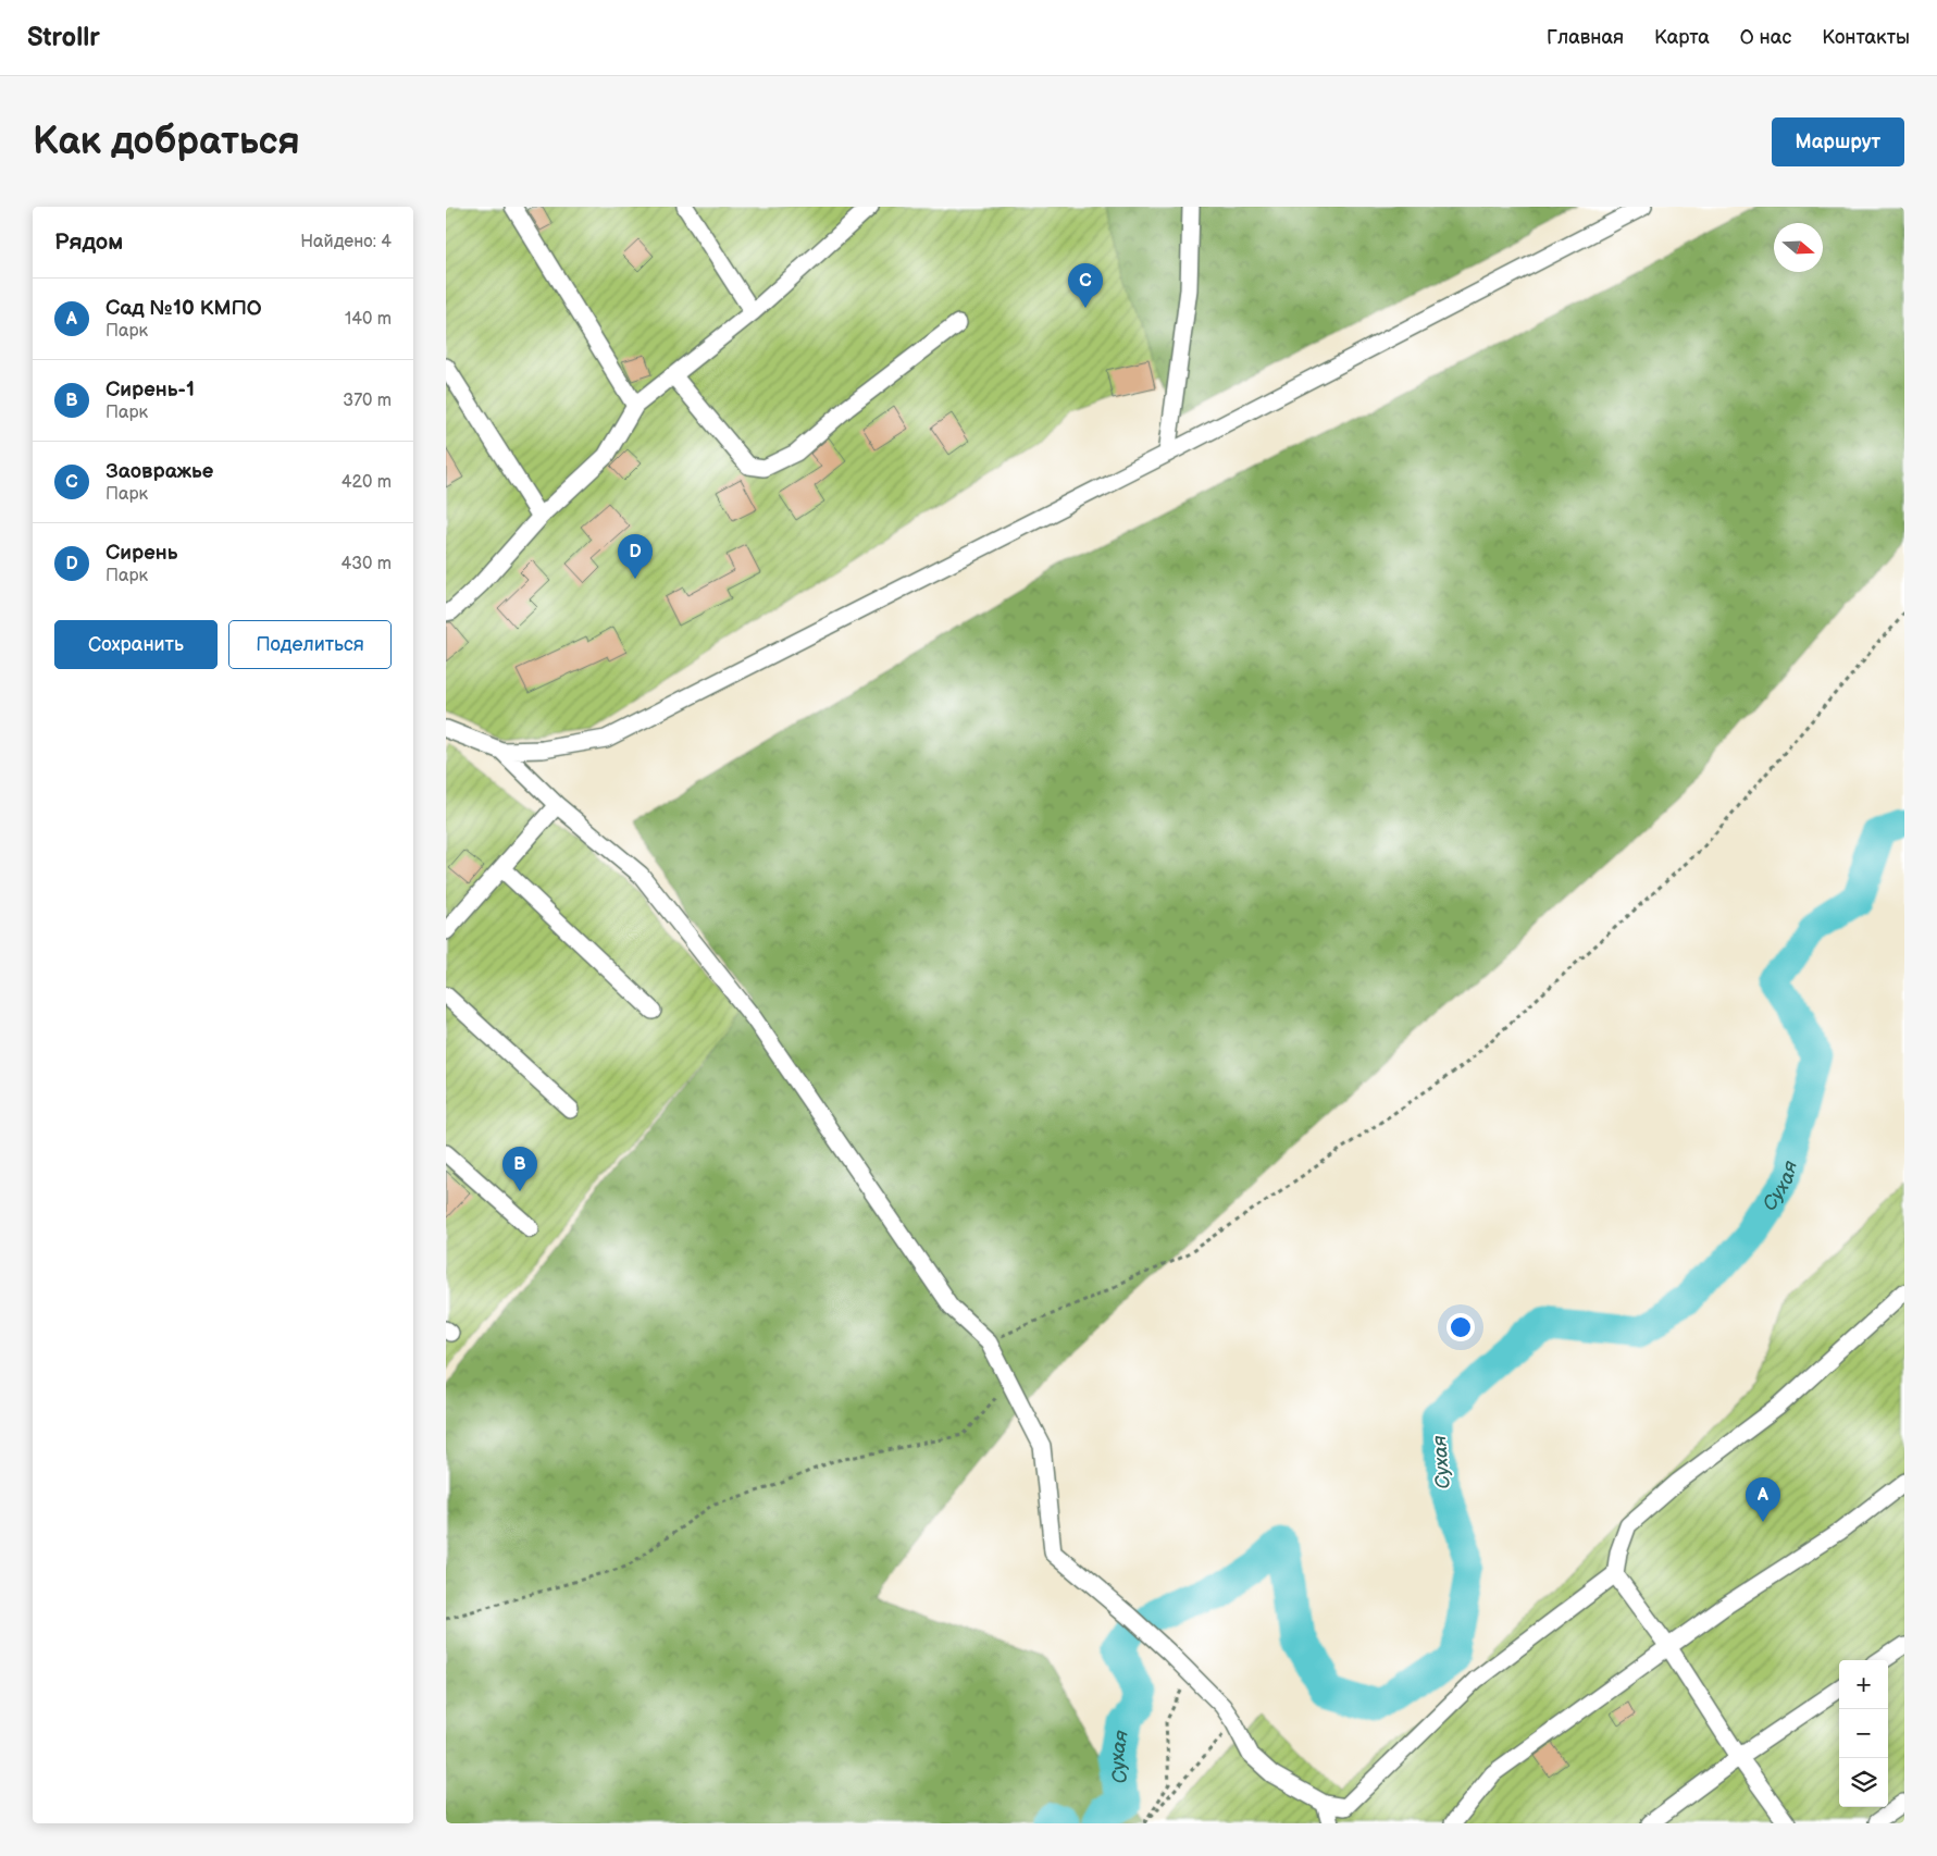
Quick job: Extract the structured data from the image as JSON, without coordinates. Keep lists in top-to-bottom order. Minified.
{"water":["Сухая"],"north":"right","page":{"header":"Strollr","nav":["Главная","Карта","О нас","Контакты"],"buttons":["Маршрут",["Сохранить","Поделиться"]],"title":"Как добраться","heading":["Рядом","Найдено: 4"],"pins":["C","D","B","A"],"list":[{"mark":"A","name":"Сад №10 КМПО","note":"Парк","value":"140 m"},{"mark":"B","name":"Сирень-1","note":"Парк","value":"370 m"},{"mark":"C","name":"Заовражье","note":"Парк","value":"420 m"},{"mark":"D","name":"Сирень","note":"Парк","value":"430 m"}],"map_buttons":["+","−"]}}
